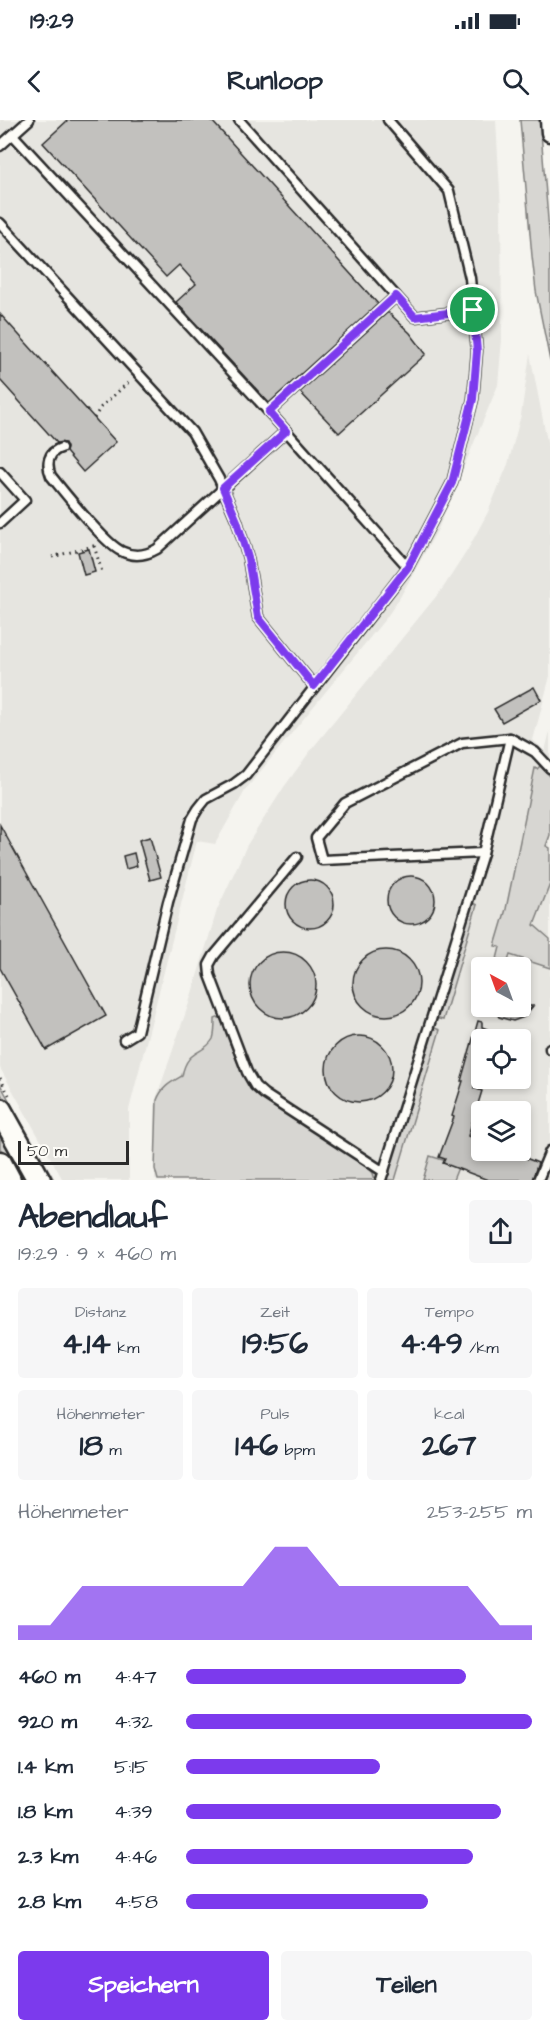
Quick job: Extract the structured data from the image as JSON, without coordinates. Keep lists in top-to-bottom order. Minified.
{"scale_bar":"50 m","north":"top left","page":{"status":"19:29","header":"Runloop","scale":"50 m","heading":["Abendlauf","19:29 · 9 × 460 m"],"stats":[["Distanz","4.14 km"],["Zeit","19:56"],["Tempo","4:49 /km"],["Höhenmeter","18 m"],["Puls","146 bpm"],["kcal","267"]],"chart":["Höhenmeter","253–255 m"],"list":[{"name":"460 m","note":"4:47"},{"name":"920 m","note":"4:32"},{"name":"1.4 km","note":"5:15"},{"name":"1.8 km","note":"4:39"},{"name":"2.3 km","note":"4:46"},{"name":"2.8 km","note":"4:58"}],"buttons":["Speichern","Teilen"]}}
